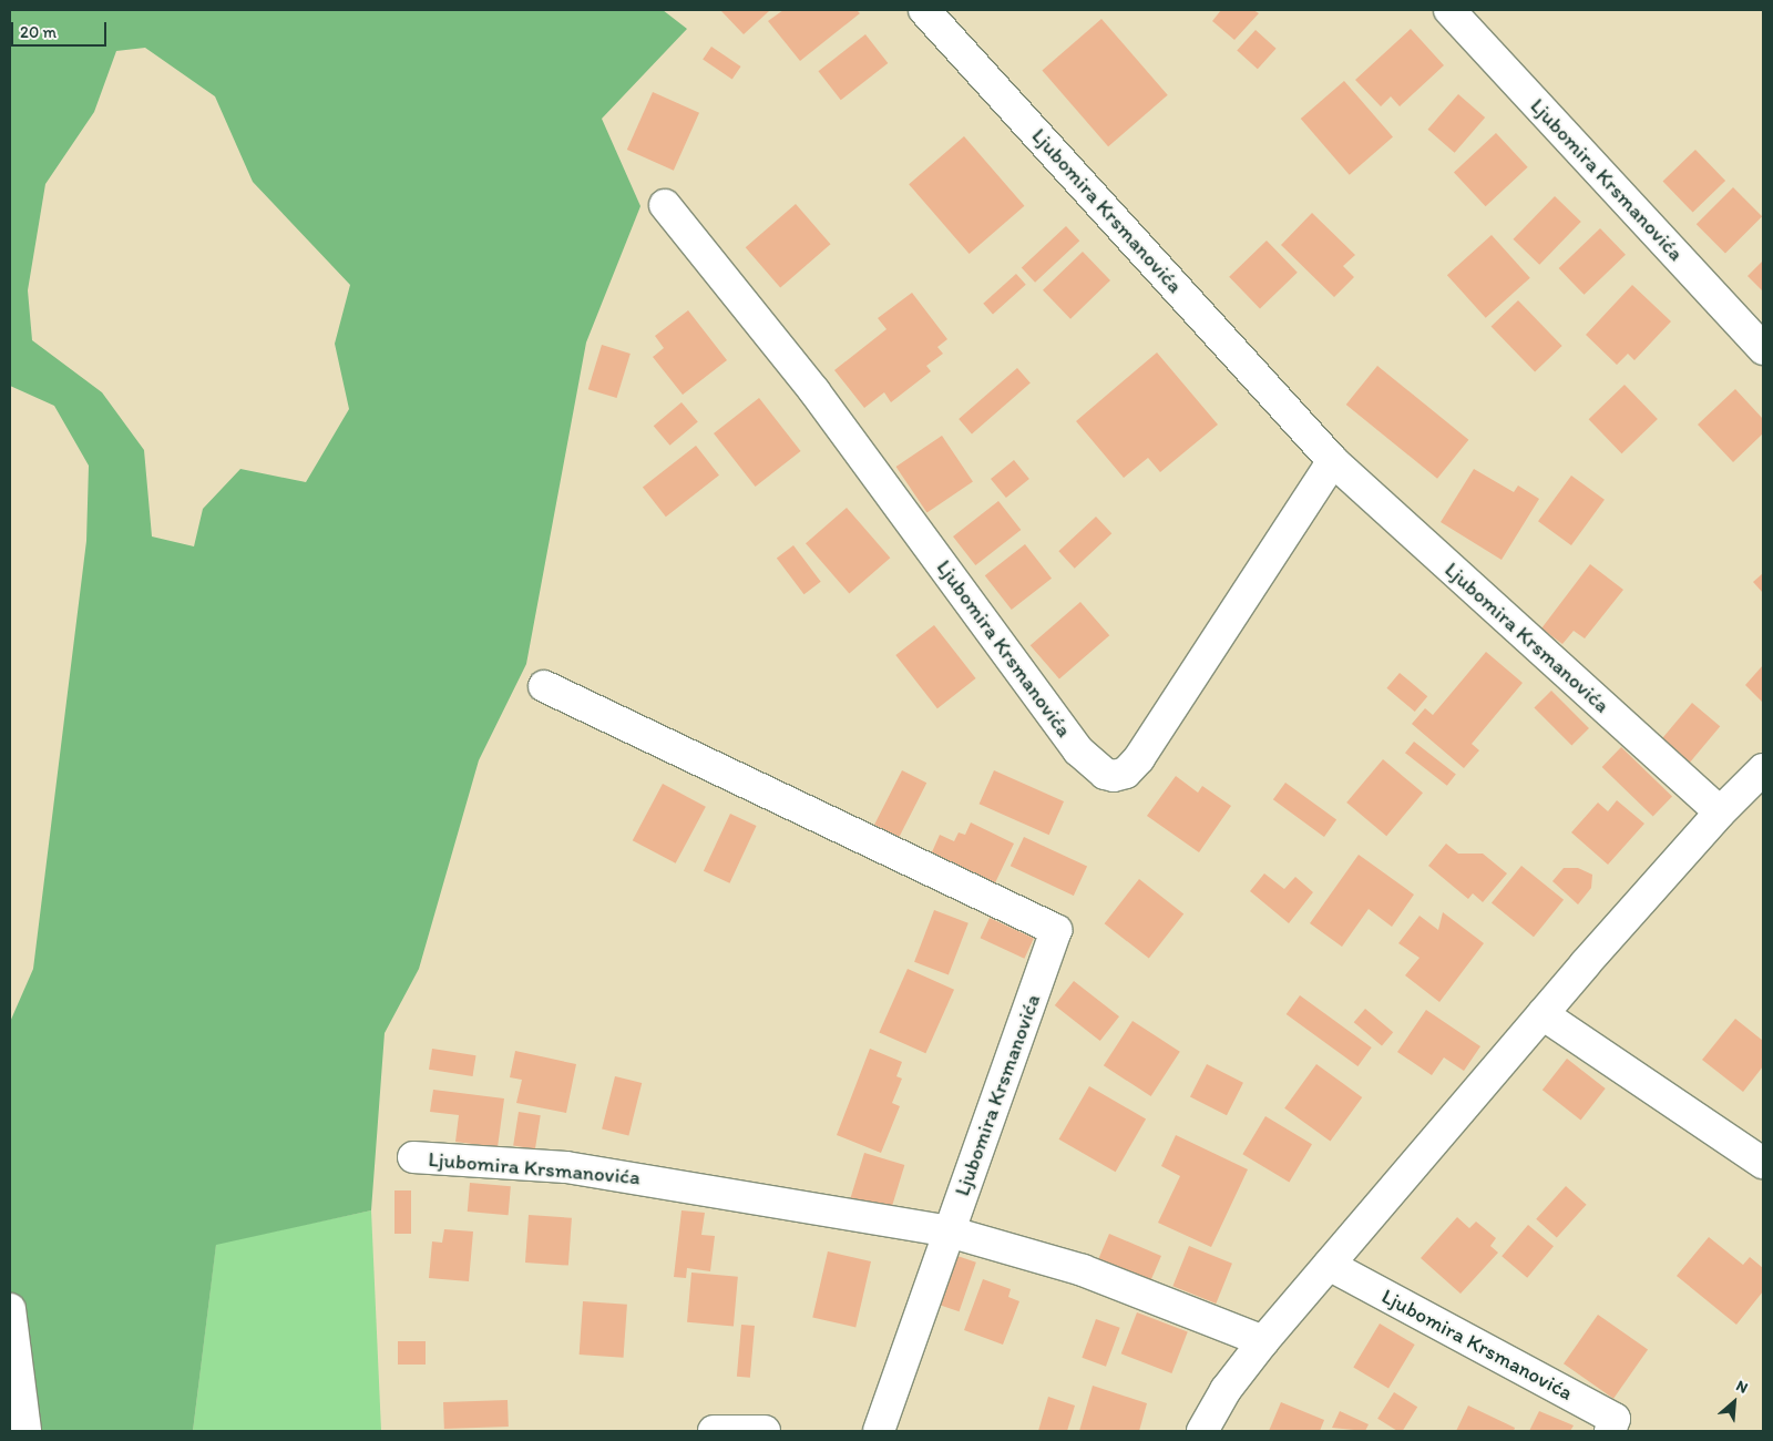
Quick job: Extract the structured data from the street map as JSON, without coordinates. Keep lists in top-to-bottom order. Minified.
{"streets":{"street":["Ljubomira Krsmanovića"]},"scale_bar":"20 m","north":"top right"}
